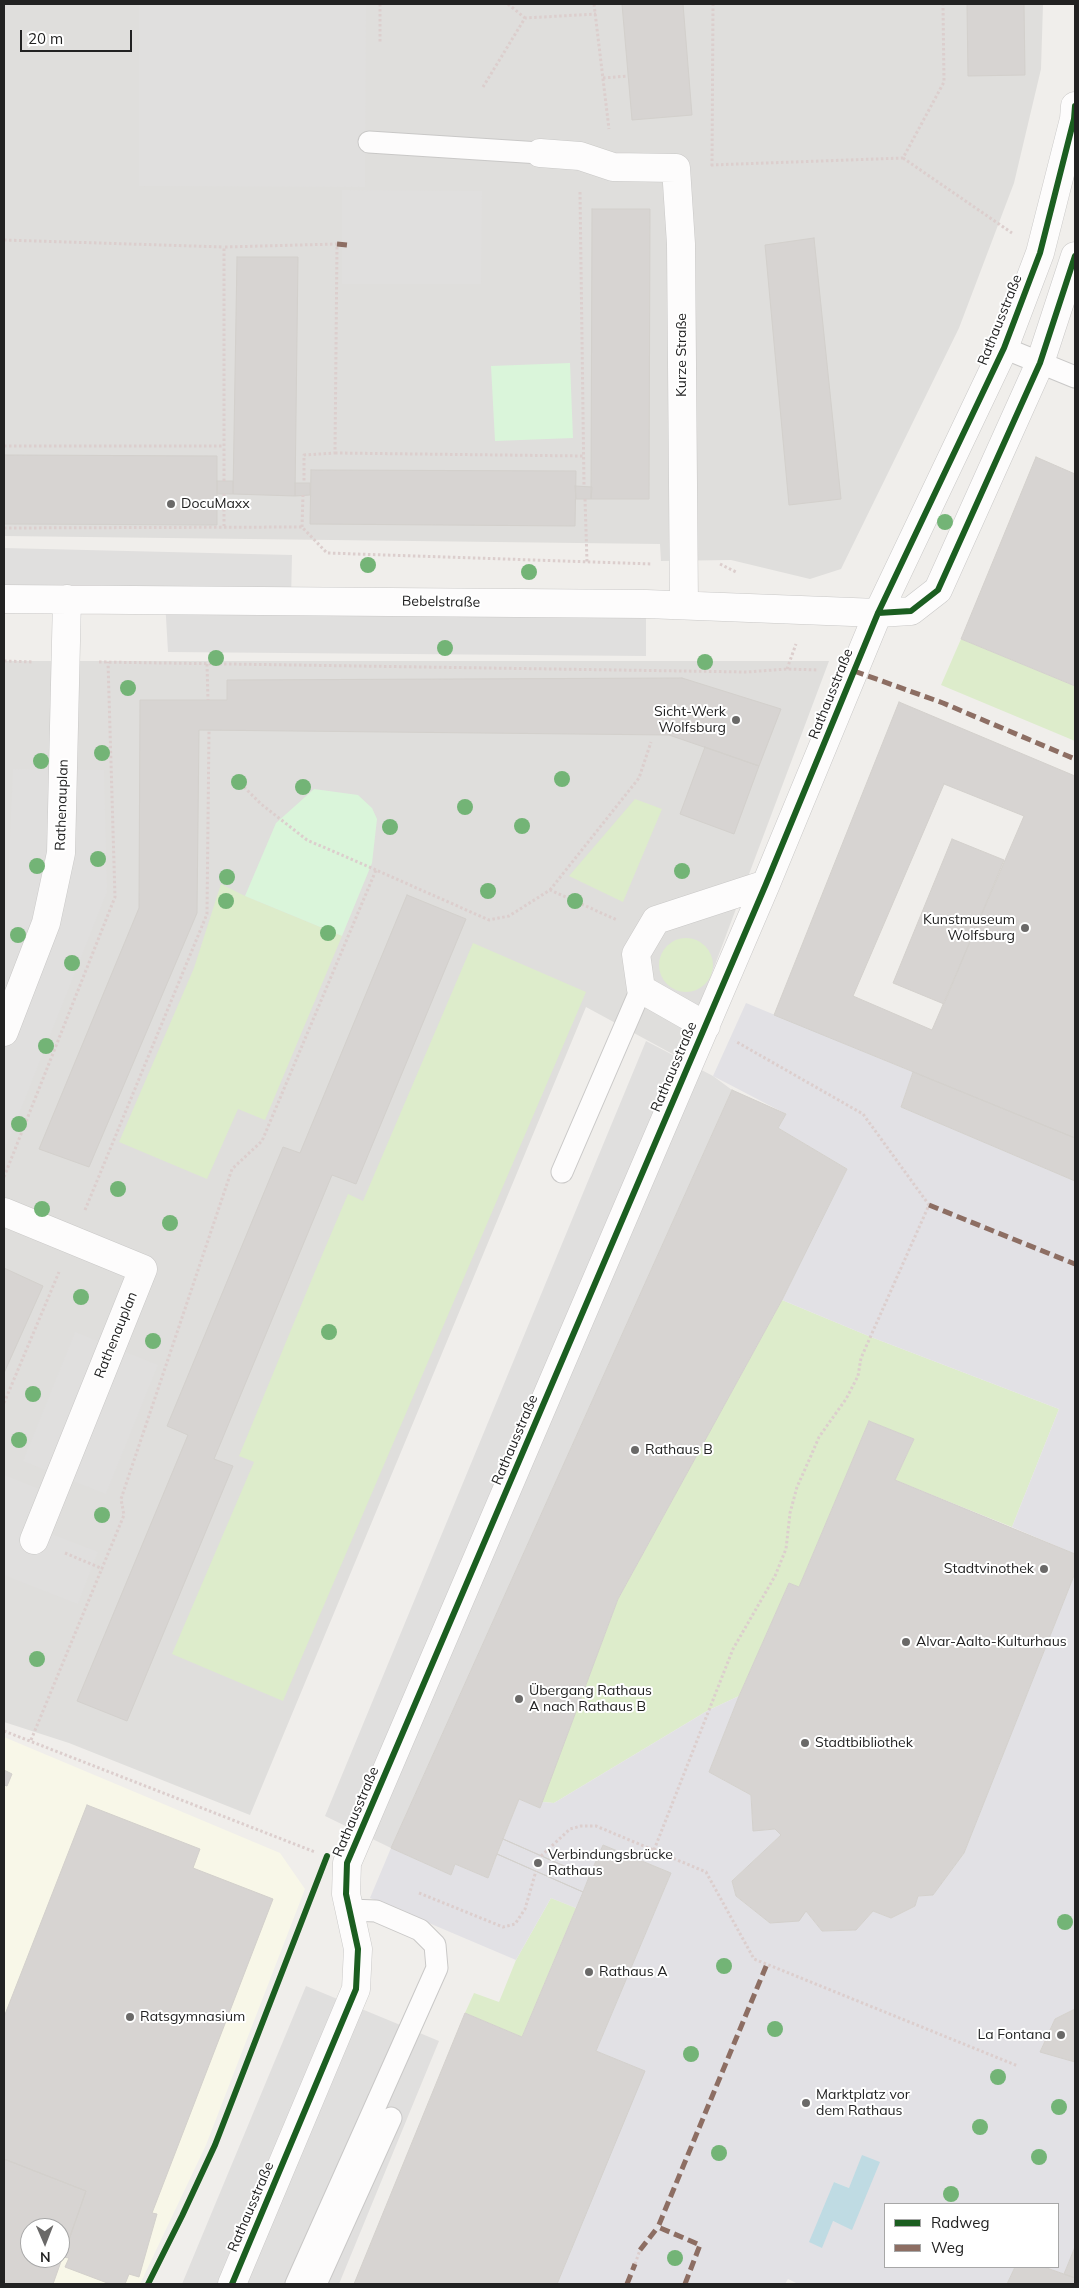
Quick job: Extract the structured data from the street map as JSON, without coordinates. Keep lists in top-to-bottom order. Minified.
{"streets":{"street":["Rathausstraße","Kurze Straße","Bebelstraße","Rathenauplan"]},"crossings":[["Rathausstraße","Bebelstraße"],["Kurze Straße","Bebelstraße"],["Bebelstraße","Rathenauplan"]],"places":["DocuMaxx","Sicht-Werk Wolfsburg","Kunstmuseum Wolfsburg","Rathaus B","Stadtvinothek","Alvar-Aalto-Kulturhaus","Übergang Rathaus A nach Rathaus B","Stadtbibliothek","Verbindungsbrücke Rathaus","Rathaus A","Ratsgymnasium","La Fontana","Marktplatz vor dem Rathaus"],"legend":["Radweg","Weg"],"scale_bar":"20 m","north":"bottom"}
